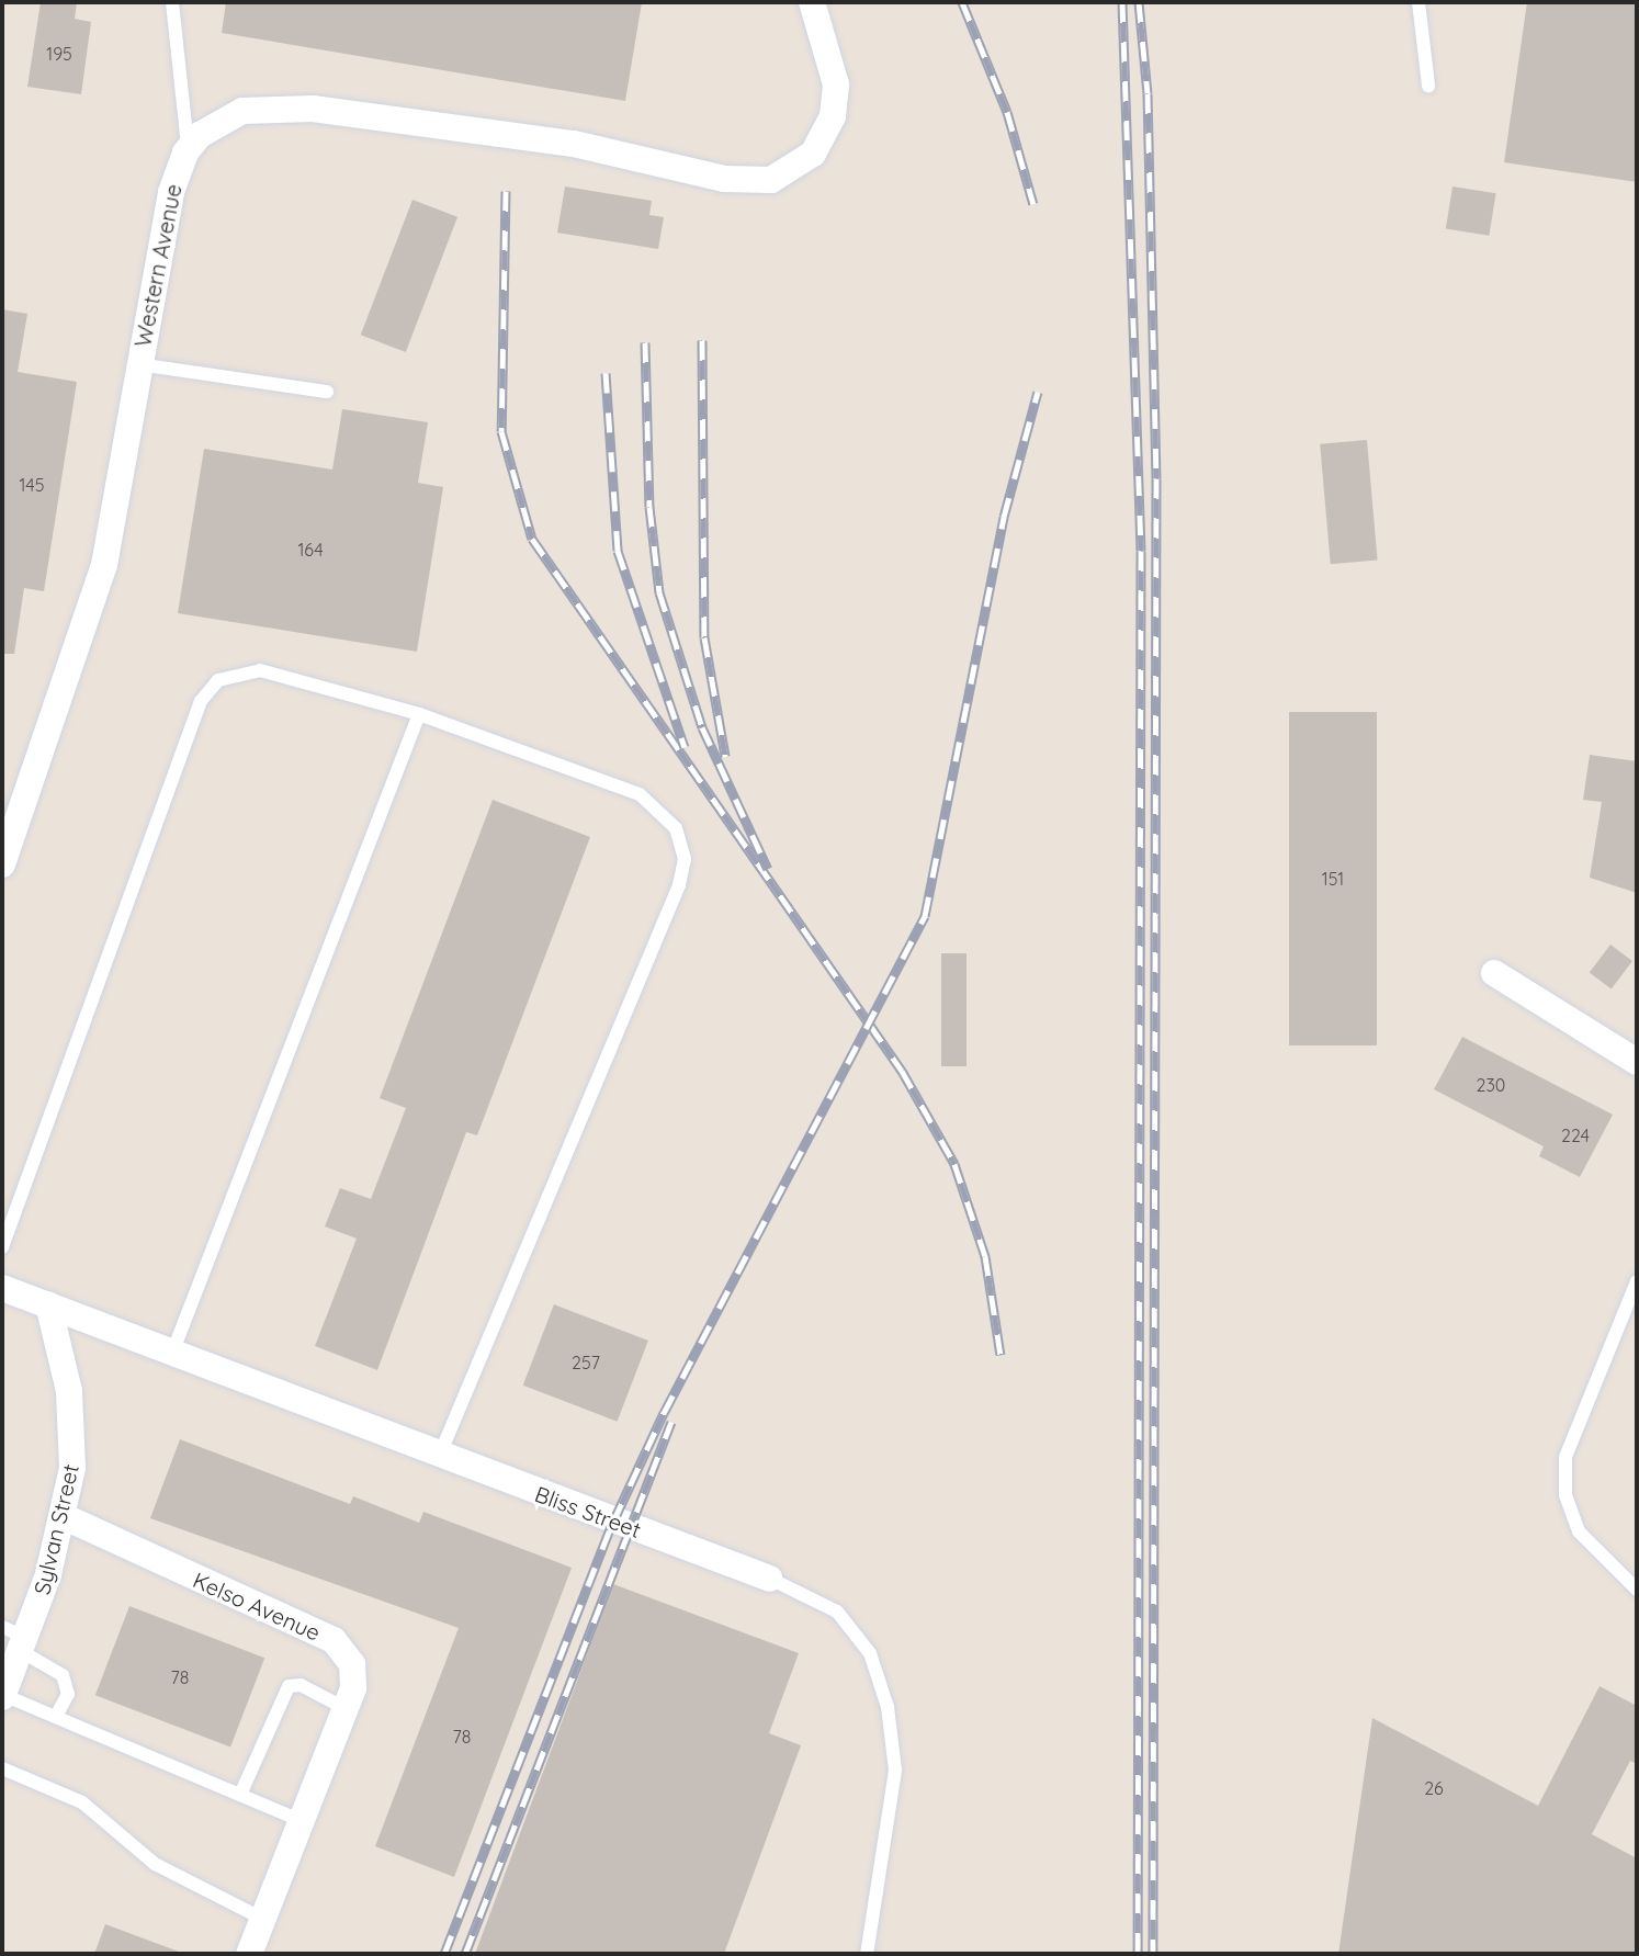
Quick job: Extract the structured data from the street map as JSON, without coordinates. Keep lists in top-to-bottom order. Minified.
{"streets":{"street":["Western Avenue","Bliss Street","Sylvan Street","Kelso Avenue"]},"crossings":[["Bliss Street","Sylvan Street"],["Sylvan Street","Kelso Avenue"]],"house_numbers":["195","145","164","151","230","224","257","78","78","26"]}
